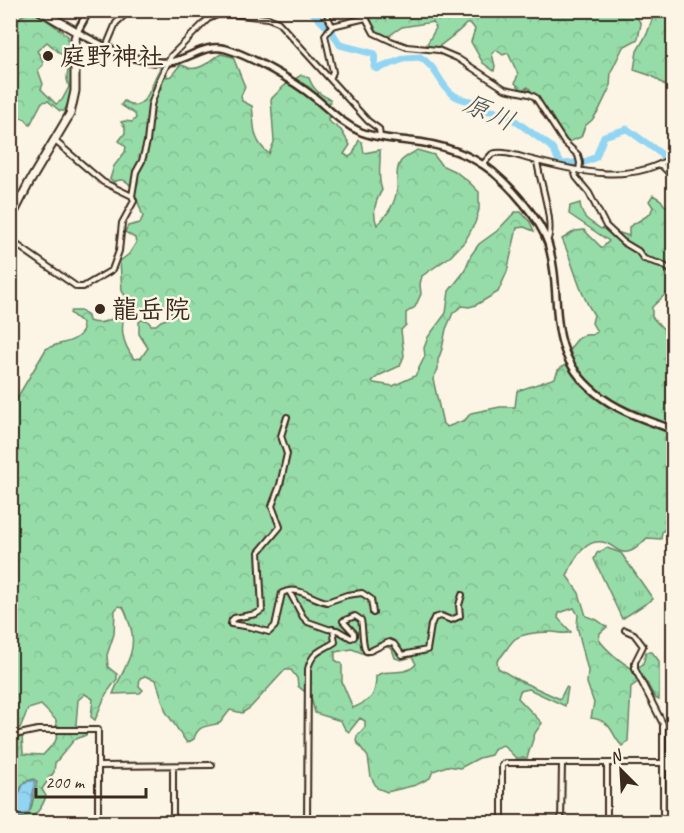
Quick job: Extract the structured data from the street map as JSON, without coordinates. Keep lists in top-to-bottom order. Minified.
{"water":["原川"],"places":["庭野神社","龍岳院"],"scale_bar":"200 m","north":"top left"}
